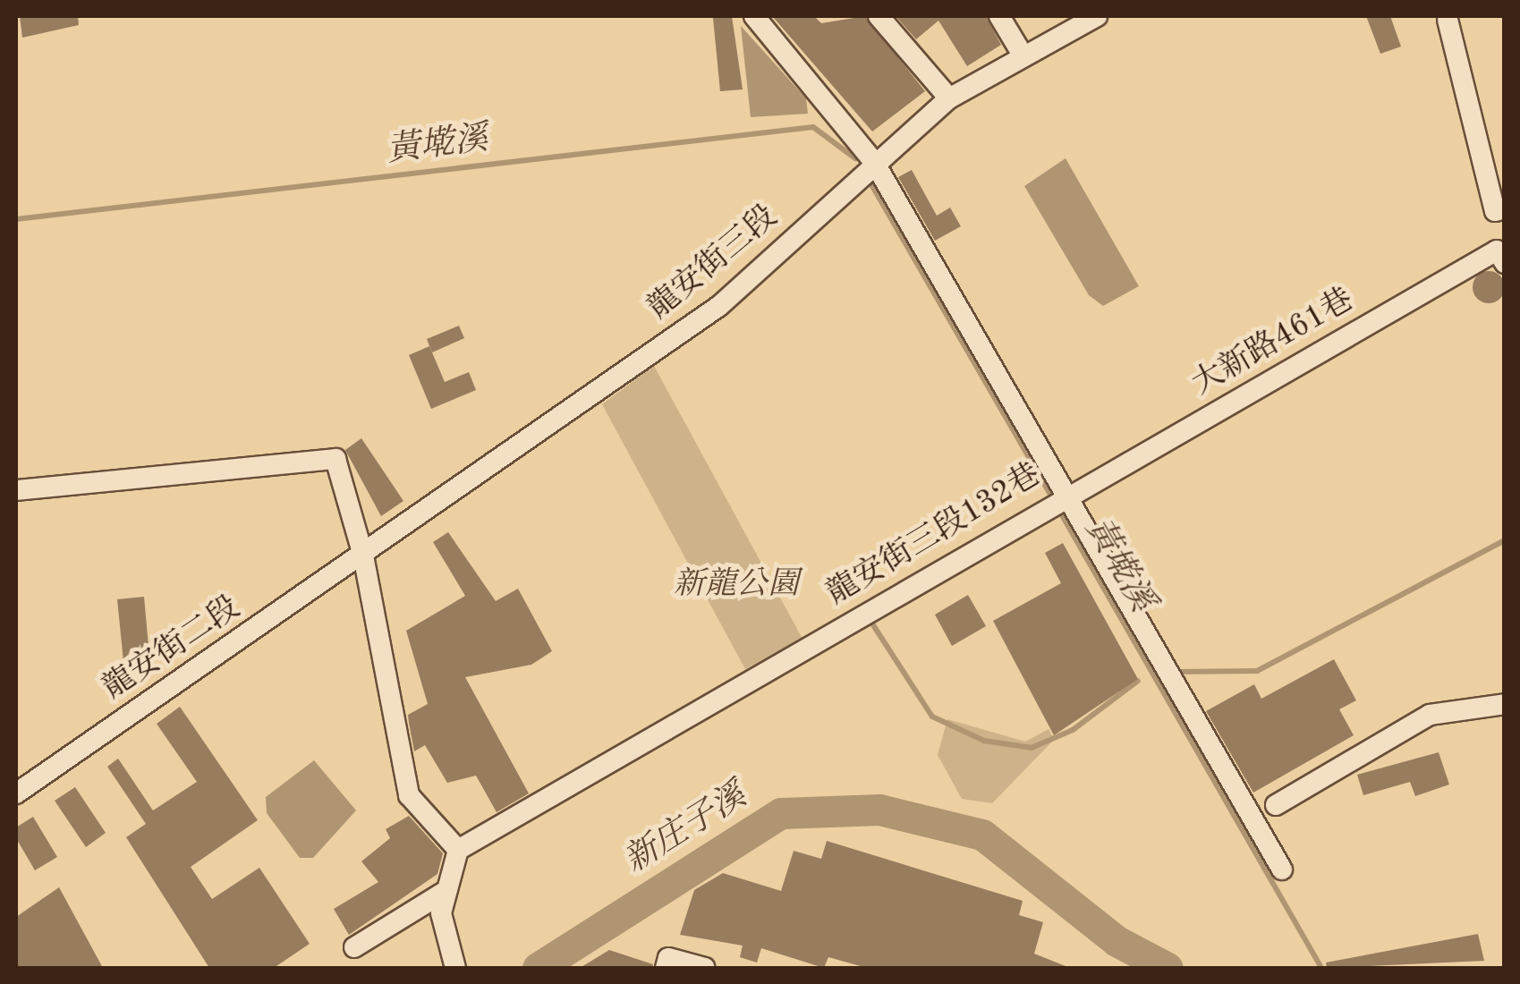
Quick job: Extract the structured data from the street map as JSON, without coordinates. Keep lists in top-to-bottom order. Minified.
{"streets":{"street":["龍安街三段","大新路461巷","龍安街三段132巷","龍安街二段"]},"crossings":[["龍安街三段","龍安街三段132巷"],["龍安街三段","龍安街二段"],["大新路461巷","龍安街三段132巷"]],"water":["黃墘溪","新庄子溪"],"parks":["新龍公園"]}
